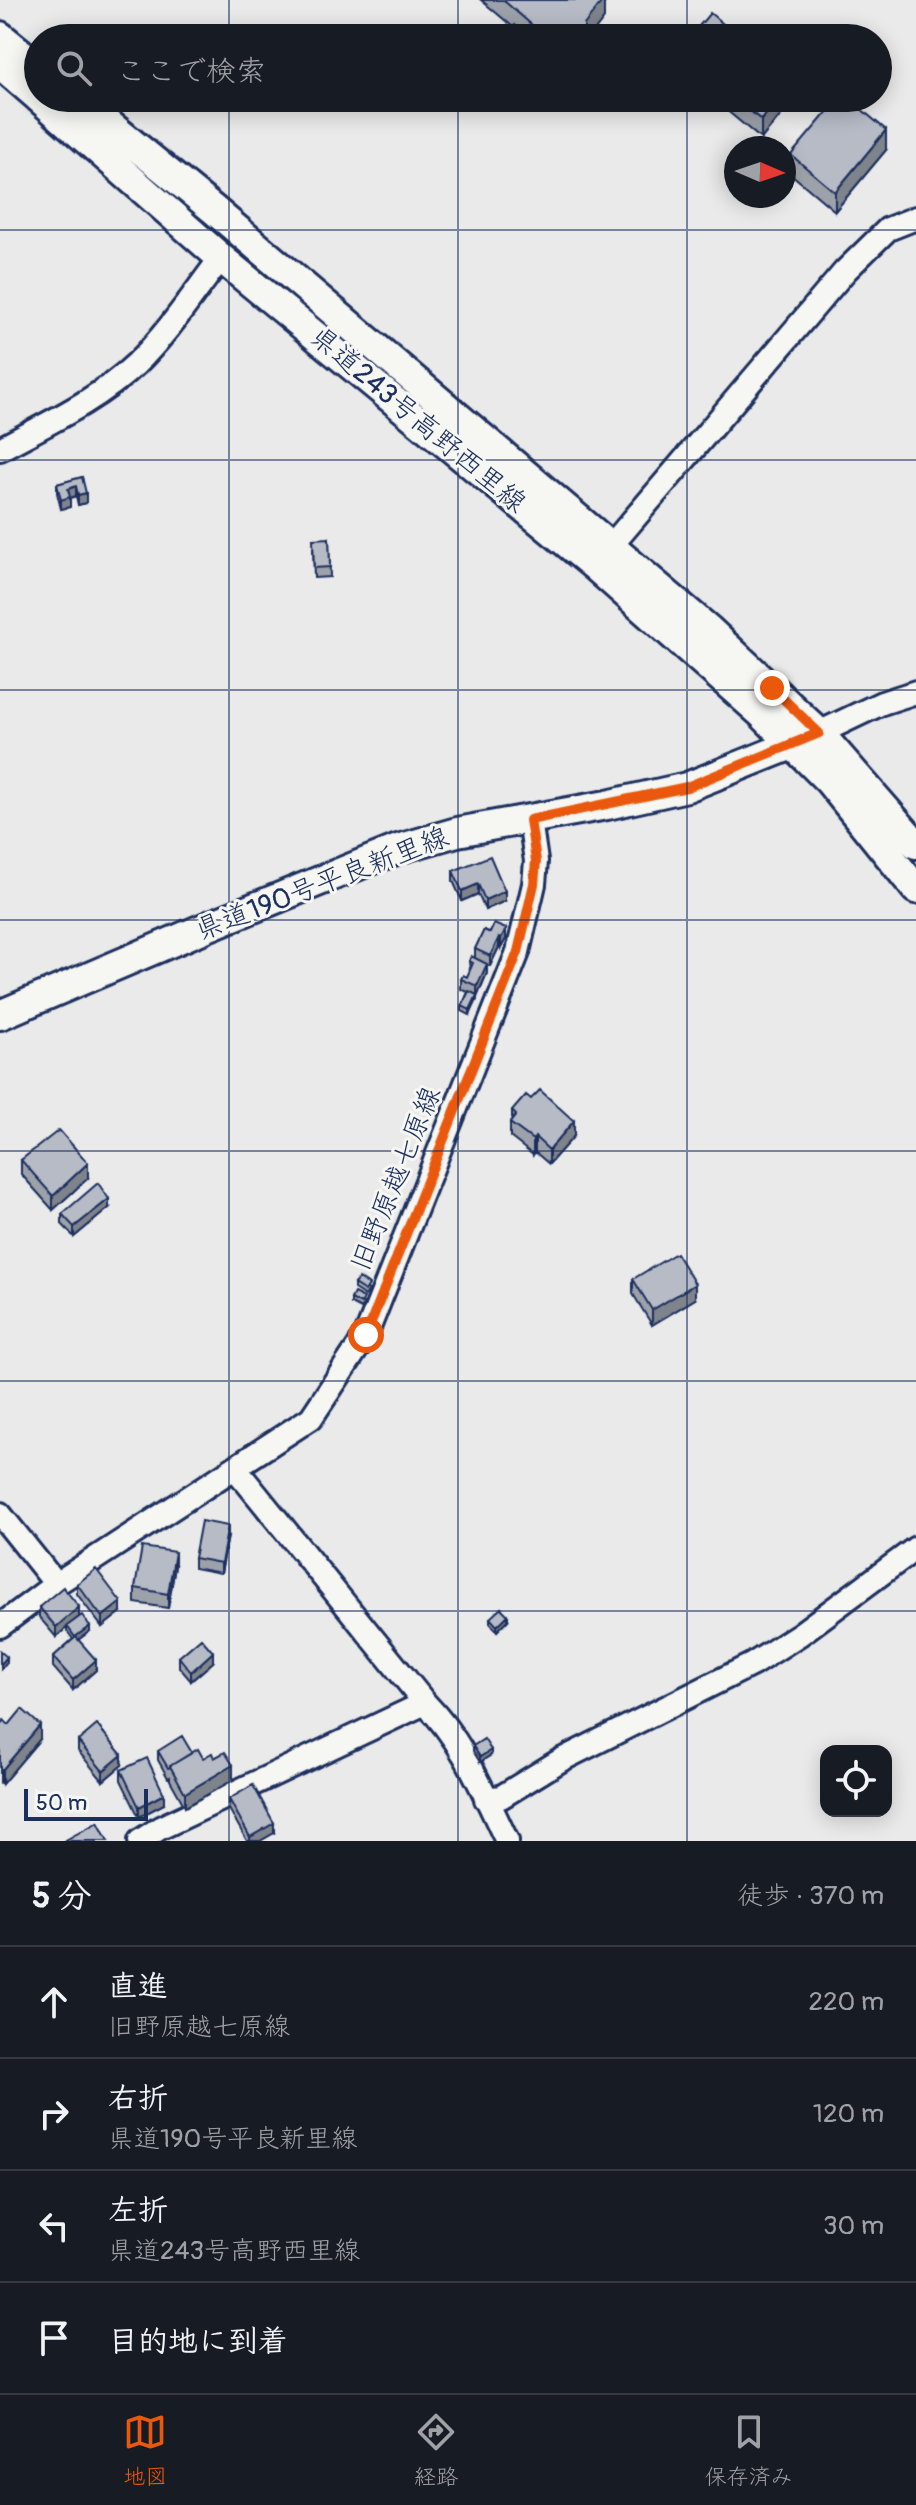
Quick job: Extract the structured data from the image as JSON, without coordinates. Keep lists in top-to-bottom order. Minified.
{"streets":{"main road":["県道243号高野西里線","県道190号平良新里線"],"street":["旧野原越七原線"]},"crossings":[["県道243号高野西里線","県道190号平良新里線"],["県道190号平良新里線","旧野原越七原線"]],"scale_bar":"50 m","north":"right","page":{"search":"ここで検索","scale":"50 m","heading":["5 分","徒歩 · 370 m"],"list":[["直進","旧野原越七原線","220 m"],["右折","県道190号平良新里線","120 m"],["左折","県道243号高野西里線","30 m"],"目的地に到着"],"nav":["地図","経路","保存済み"]}}
